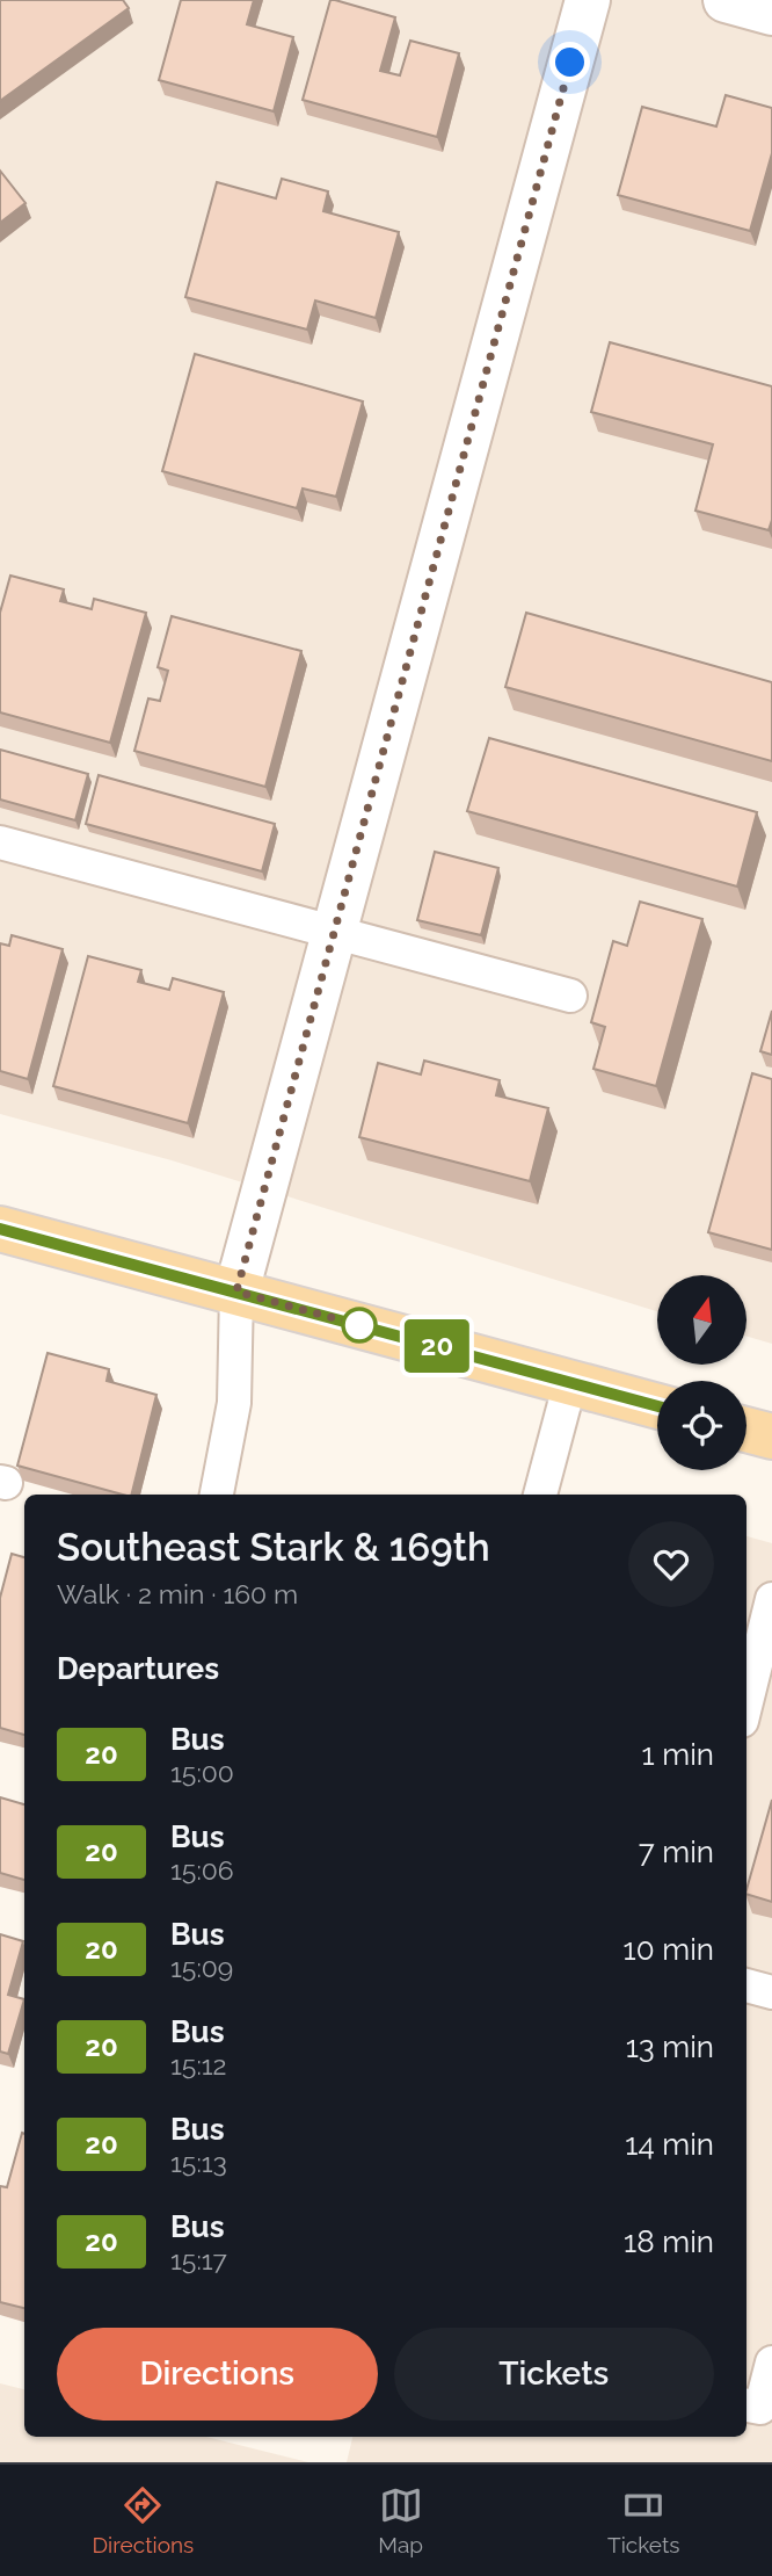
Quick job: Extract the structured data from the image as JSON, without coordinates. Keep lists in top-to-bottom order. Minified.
{"lines":["bus line 20"],"north":"top","page":{"on_map":"20","heading":[["Southeast Stark & 169th","Walk · 2 min · 160 m"],"Departures"],"list":[{"mark":"20","name":"Bus","note":"15:00","value":"1 min"},{"mark":"20","name":"Bus","note":"15:06","value":"7 min"},{"mark":"20","name":"Bus","note":"15:09","value":"10 min"},{"mark":"20","name":"Bus","note":"15:12","value":"13 min"},{"mark":"20","name":"Bus","note":"15:13","value":"14 min"},{"mark":"20","name":"Bus","note":"15:17","value":"18 min"}],"buttons":["Directions","Tickets"],"tabs":["Directions","Map","Tickets"]}}
